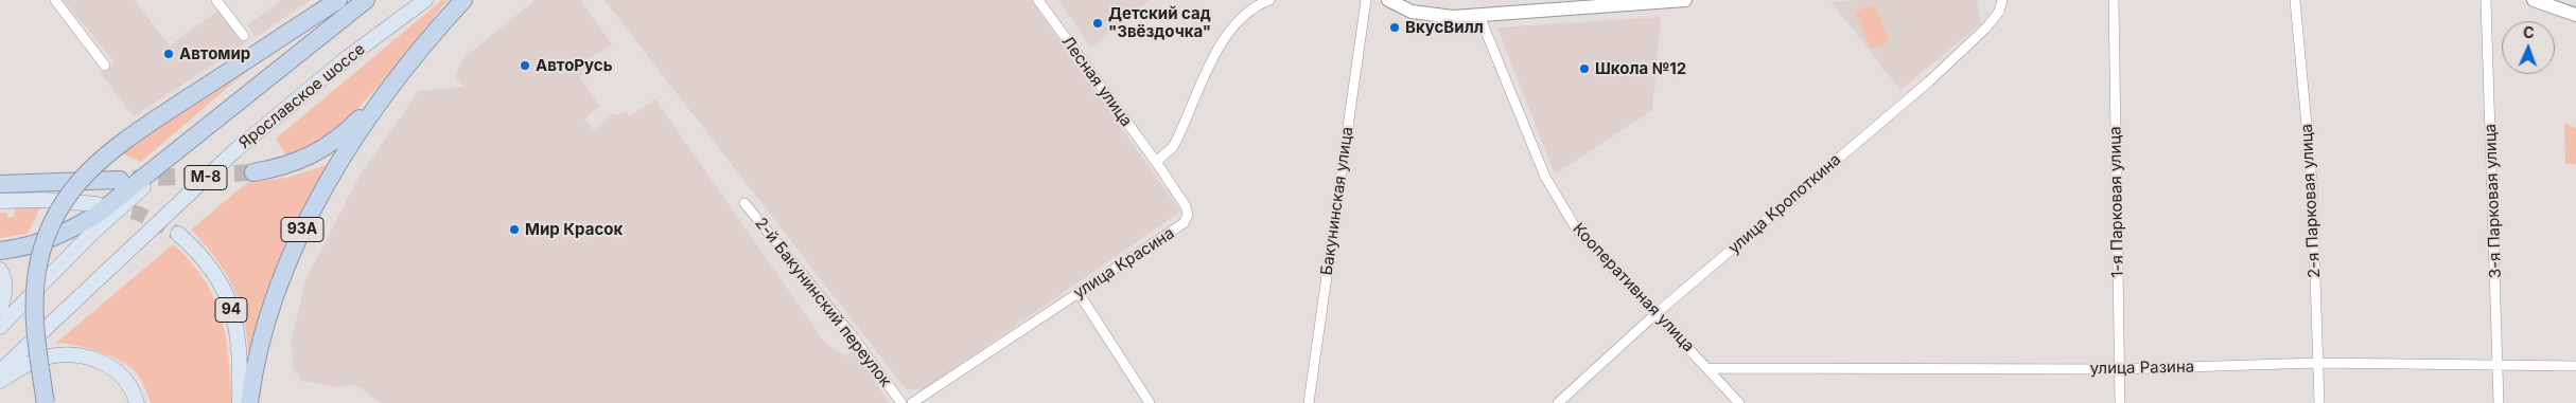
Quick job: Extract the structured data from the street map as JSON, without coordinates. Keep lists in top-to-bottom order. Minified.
{"streets":{"highway":["М-8","93A"],"main road":["Ярославское шоссе","94"],"street":["Лесная улица","Бакунинская улица","2-я Парковая улица","3-я Парковая улица","1-я Парковая улица","улица Кропоткина","улица Красина","Кооперативная улица","2-й Бакунинский переулок","улица Разина"]},"crossings":[["Лесная улица","улица Красина"],["2-я Парковая улица","улица Разина"],["3-я Парковая улица","улица Разина"],["1-я Парковая улица","улица Разина"],["улица Кропоткина","Кооперативная улица"],["Кооперативная улица","улица Разина"]],"places":["Детский сад \"Звёздочка\"","ВкусВилл","Автомир","АвтоРусь","Школа №12","Мир Красок"],"north":"top"}
